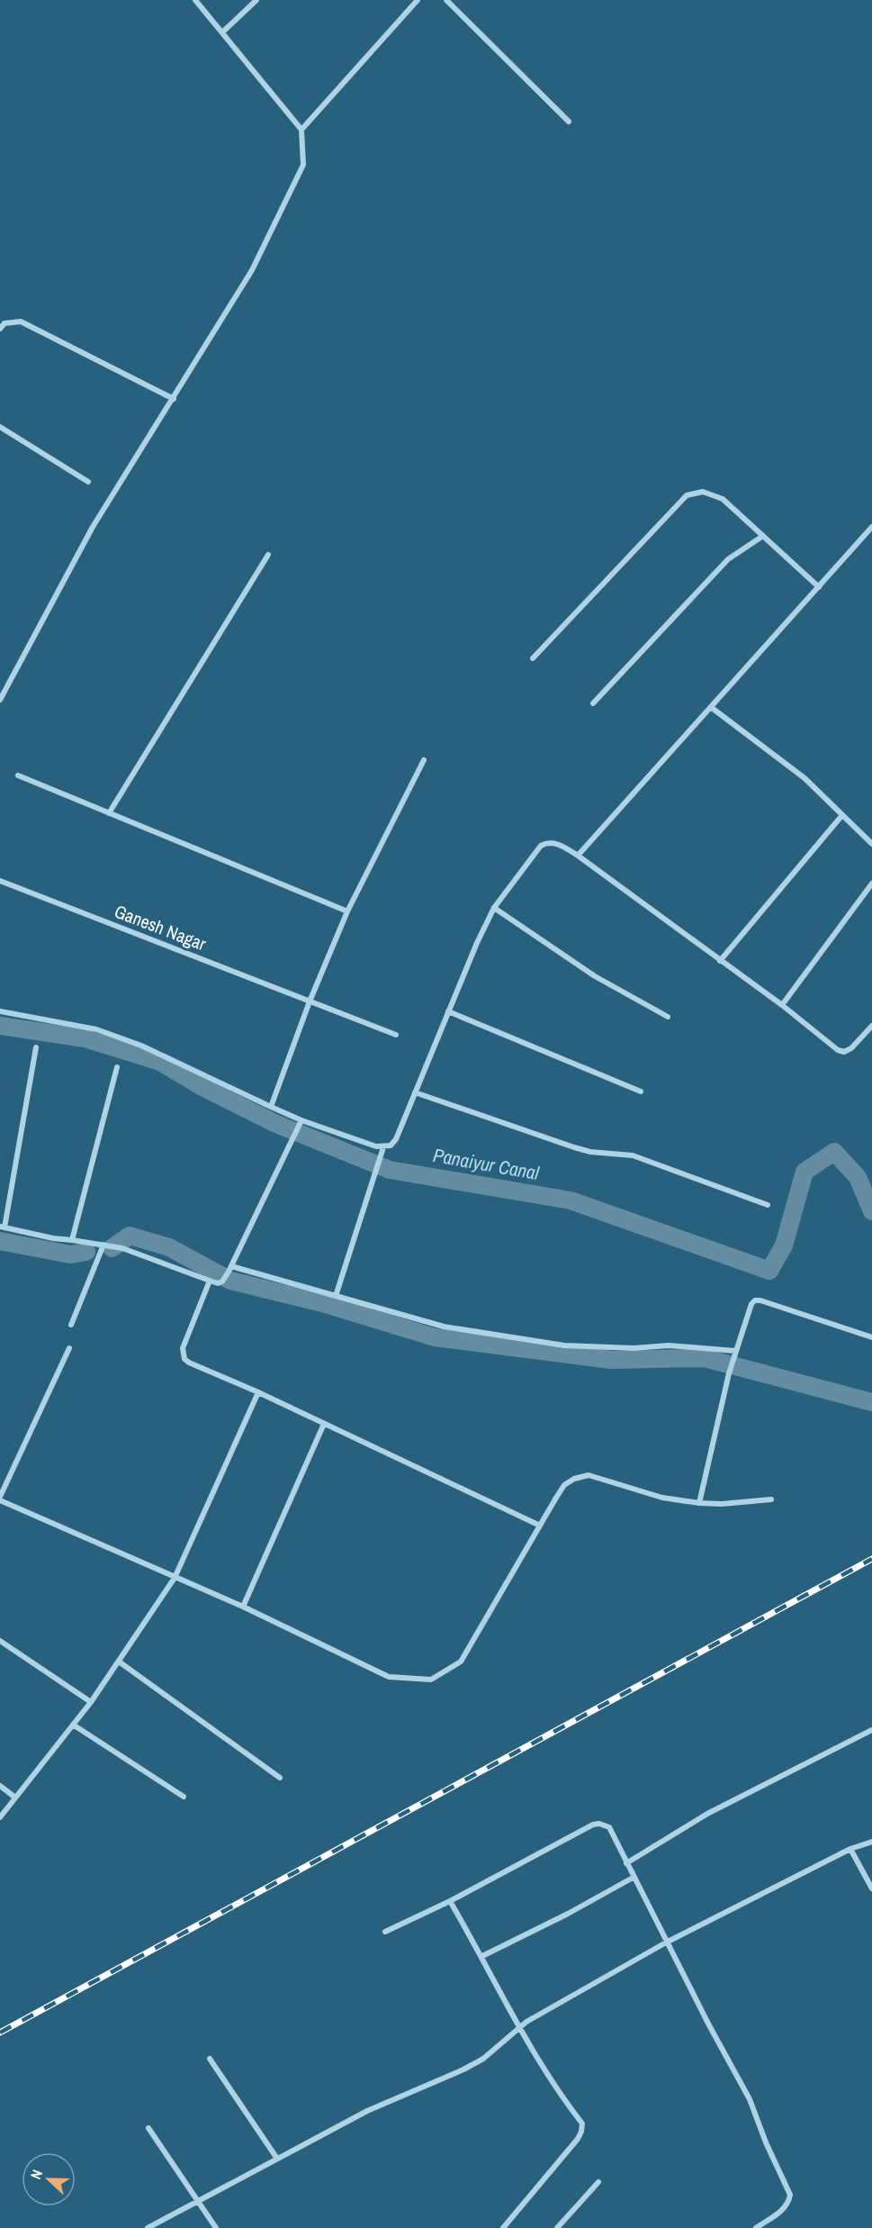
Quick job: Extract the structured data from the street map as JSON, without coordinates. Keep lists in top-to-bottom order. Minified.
{"streets":{"street":["Ganesh Nagar"]},"water":["Panaiyur Canal"],"north":"left"}
